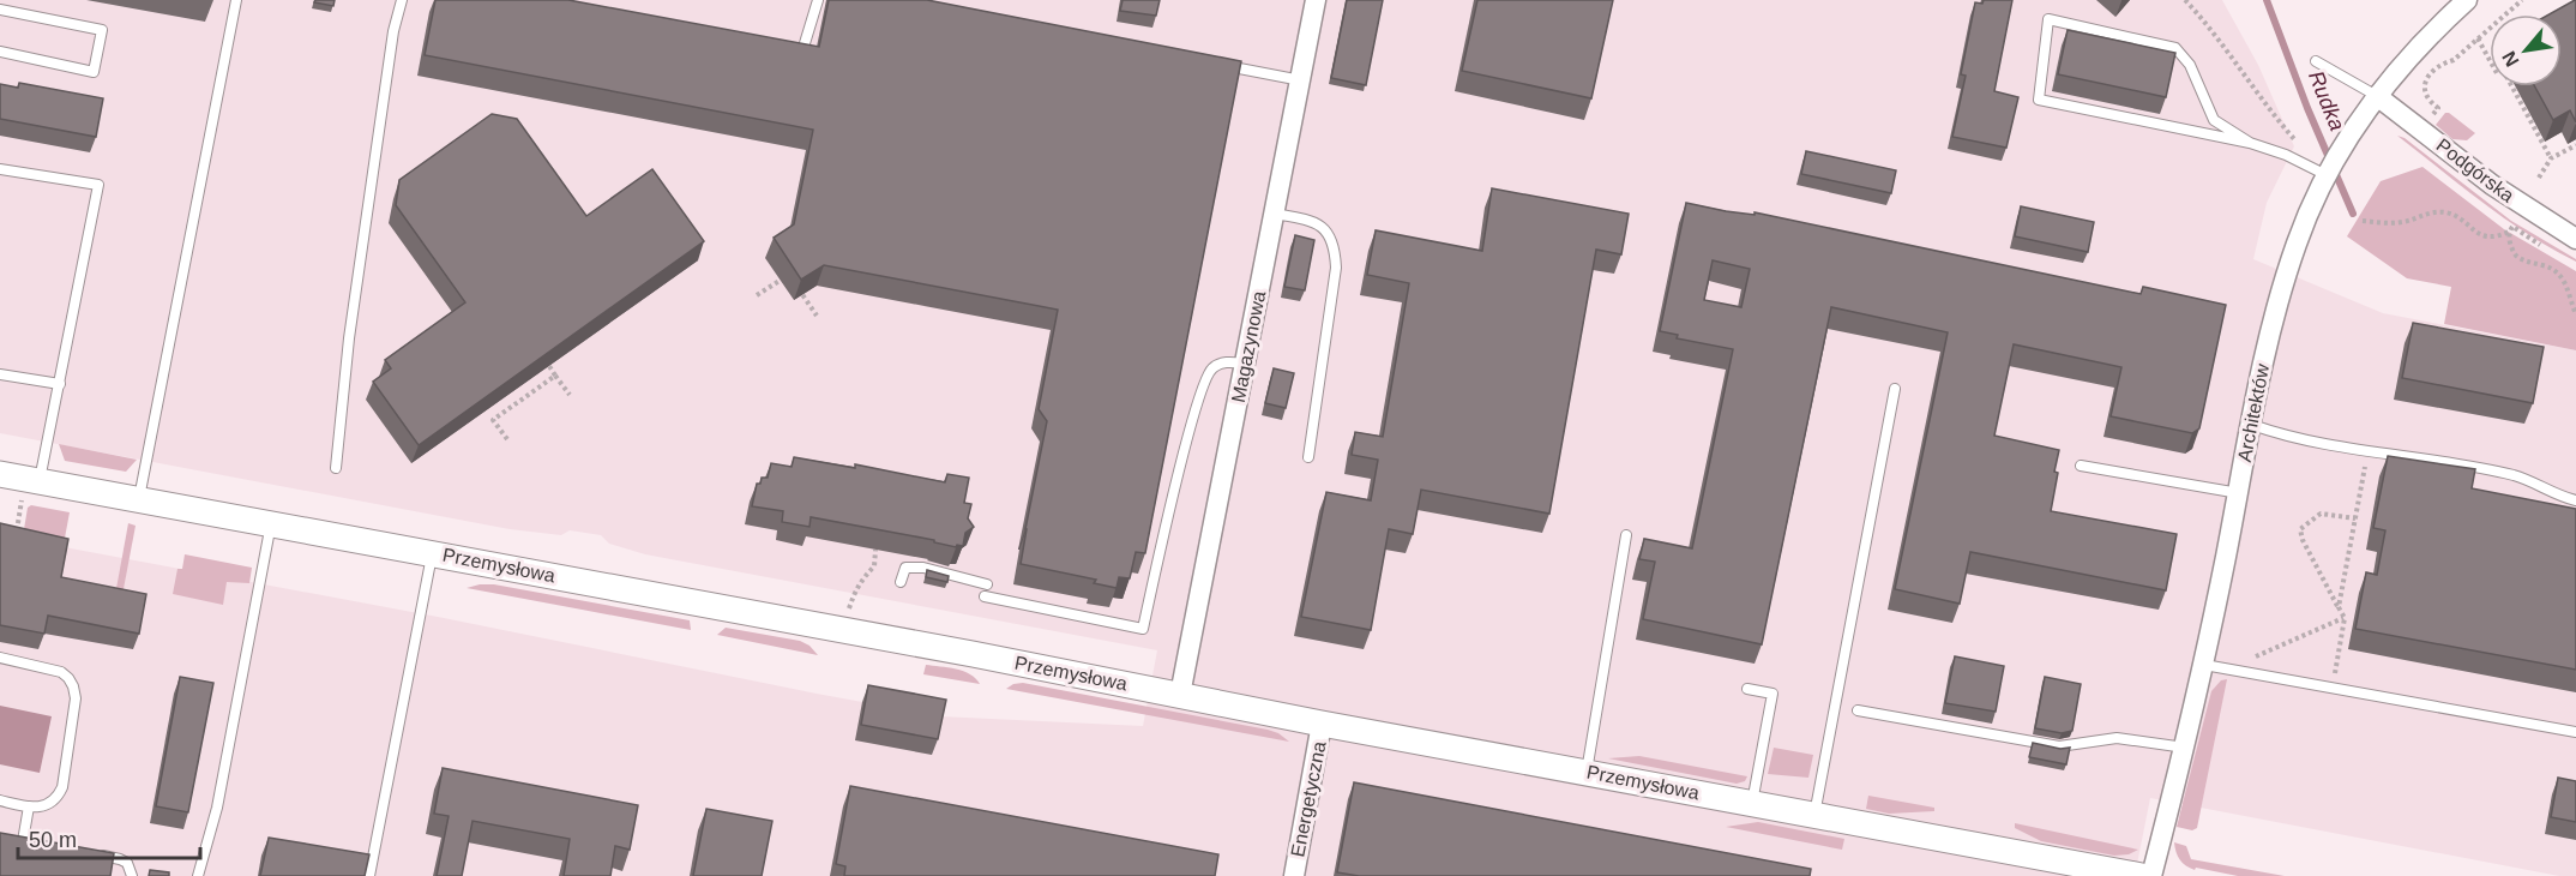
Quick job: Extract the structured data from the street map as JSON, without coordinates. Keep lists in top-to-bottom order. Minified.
{"streets":{"street":["Podgórska","Magazynowa","Architektów","Przemysłowa","Energetyczna"]},"crossings":[["Podgórska","Architektów"],["Magazynowa","Przemysłowa"],["Przemysłowa","Energetyczna"]],"water":["Rudka"],"scale_bar":"50 m","north":"bottom left"}
